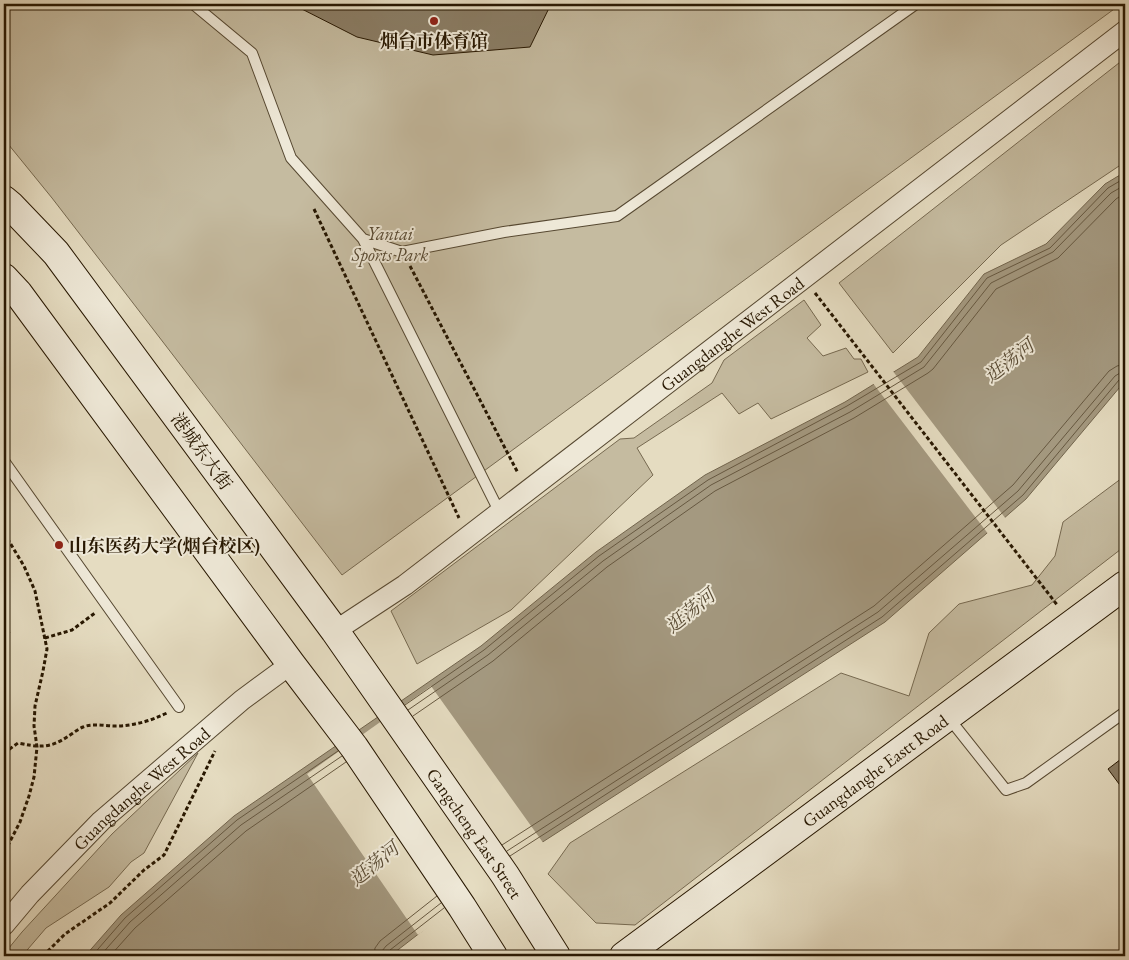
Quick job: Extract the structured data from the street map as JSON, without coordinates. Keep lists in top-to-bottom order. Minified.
{"streets":{"main road":["港城东大街","Guangdanghe Eastt Road","Gangcheng East Street"],"street":["Guangdanghe West Road"]},"crossings":[["Guangdanghe West Road","港城东大街"],["港城东大街","Gangcheng East Street"]],"water":["逛荡河"],"parks":["Yantai Sports Park"],"places":["烟台市体育馆","山东医药大学(烟台校区)"]}
